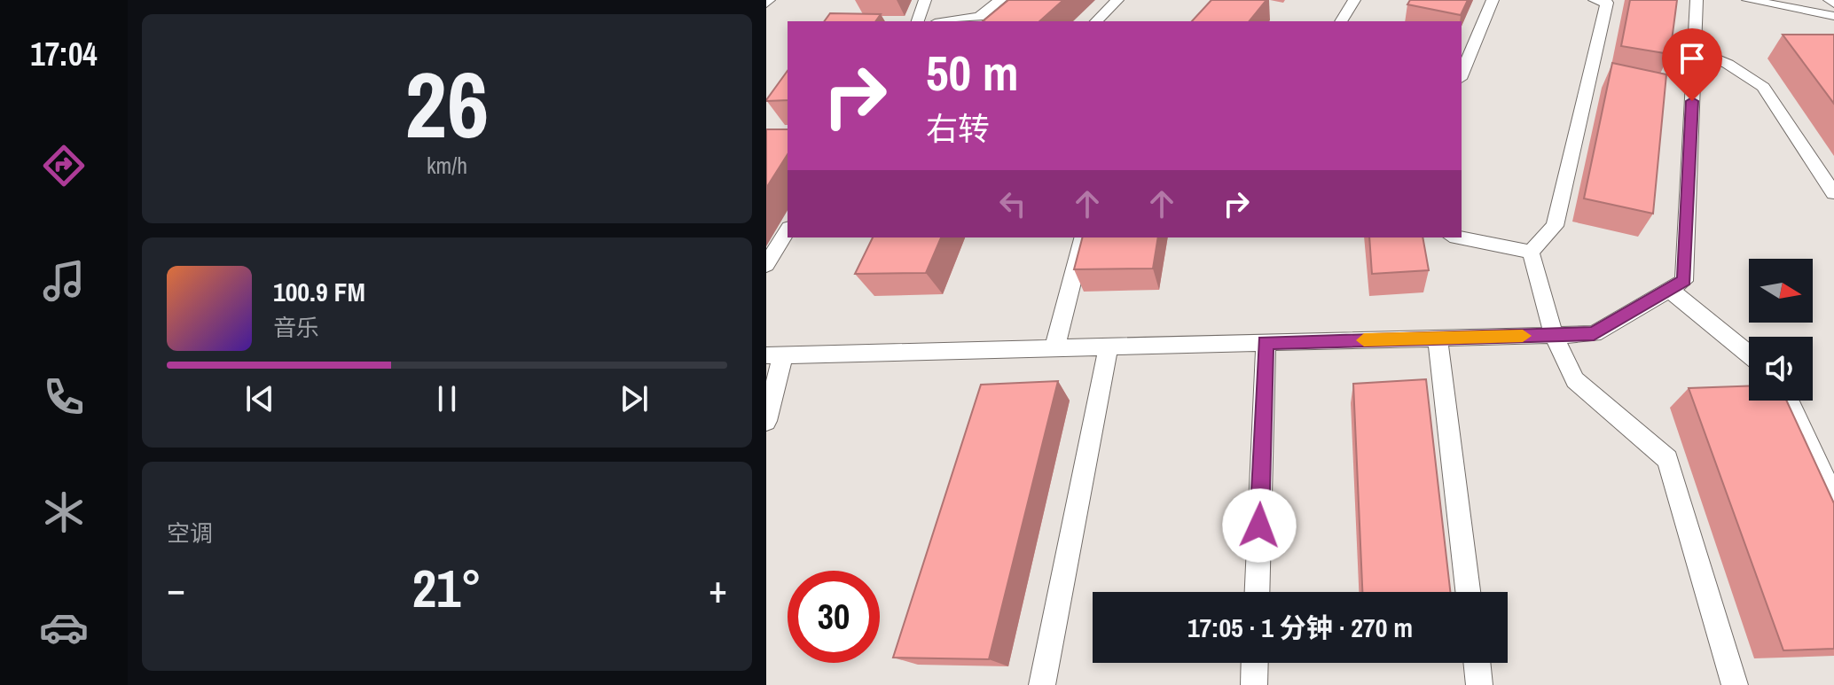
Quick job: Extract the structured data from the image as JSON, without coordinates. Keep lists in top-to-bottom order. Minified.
{"north":"right","page":{"tabs":"17:04","tile":[["26","km/h"],"空调"],"turn":["50 m","右转"],"song":["100.9 FM","音乐"],"heat":["−","21°","+"],"limit":"30","trip":"17:05 · 1 分钟 · 270 m"}}
